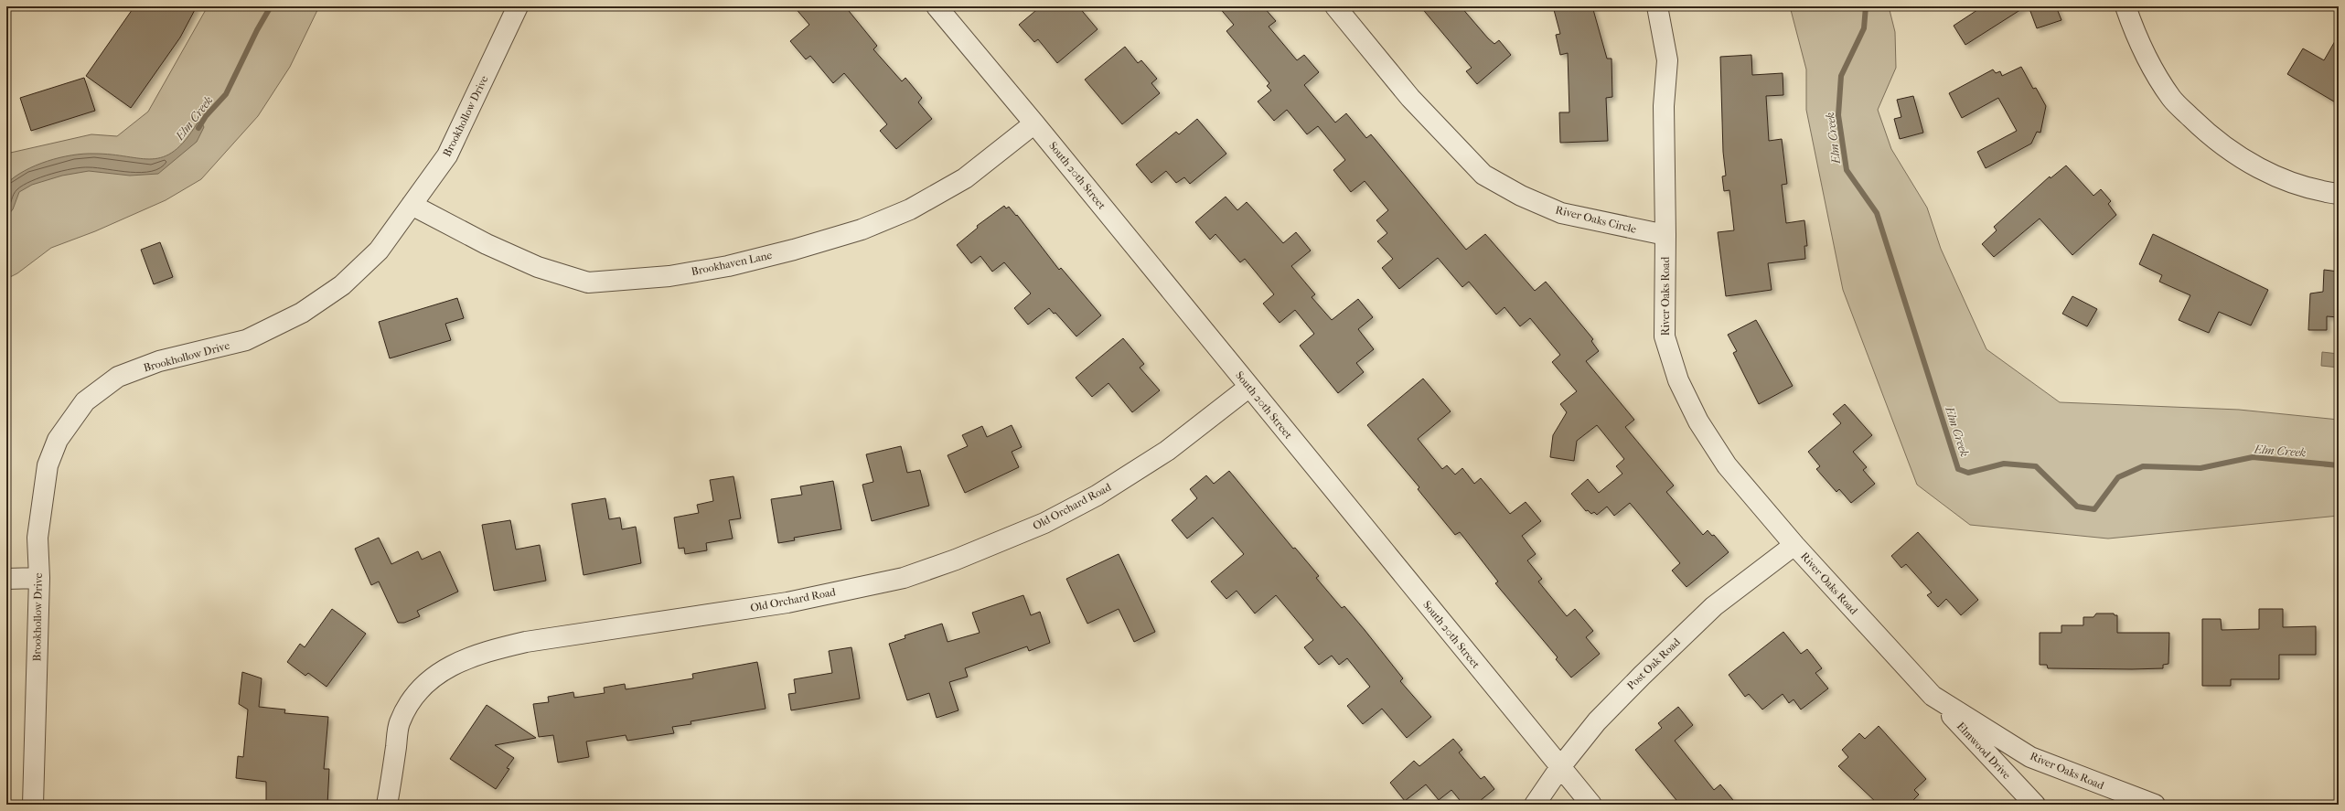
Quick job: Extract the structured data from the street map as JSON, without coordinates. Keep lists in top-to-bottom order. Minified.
{"streets":{"street":["Brookhollow Drive","South 20th Street","River Oaks Circle","Brookhaven Lane","River Oaks Road","Old Orchard Road","Post Oak Road","Elmwood Drive"]},"crossings":[["Brookhollow Drive","Brookhaven Lane"],["South 20th Street","Brookhaven Lane"],["South 20th Street","Old Orchard Road"],["South 20th Street","Post Oak Road"],["River Oaks Circle","River Oaks Road"],["River Oaks Road","Post Oak Road"],["River Oaks Road","Elmwood Drive"]],"water":["Elm Creek"]}
